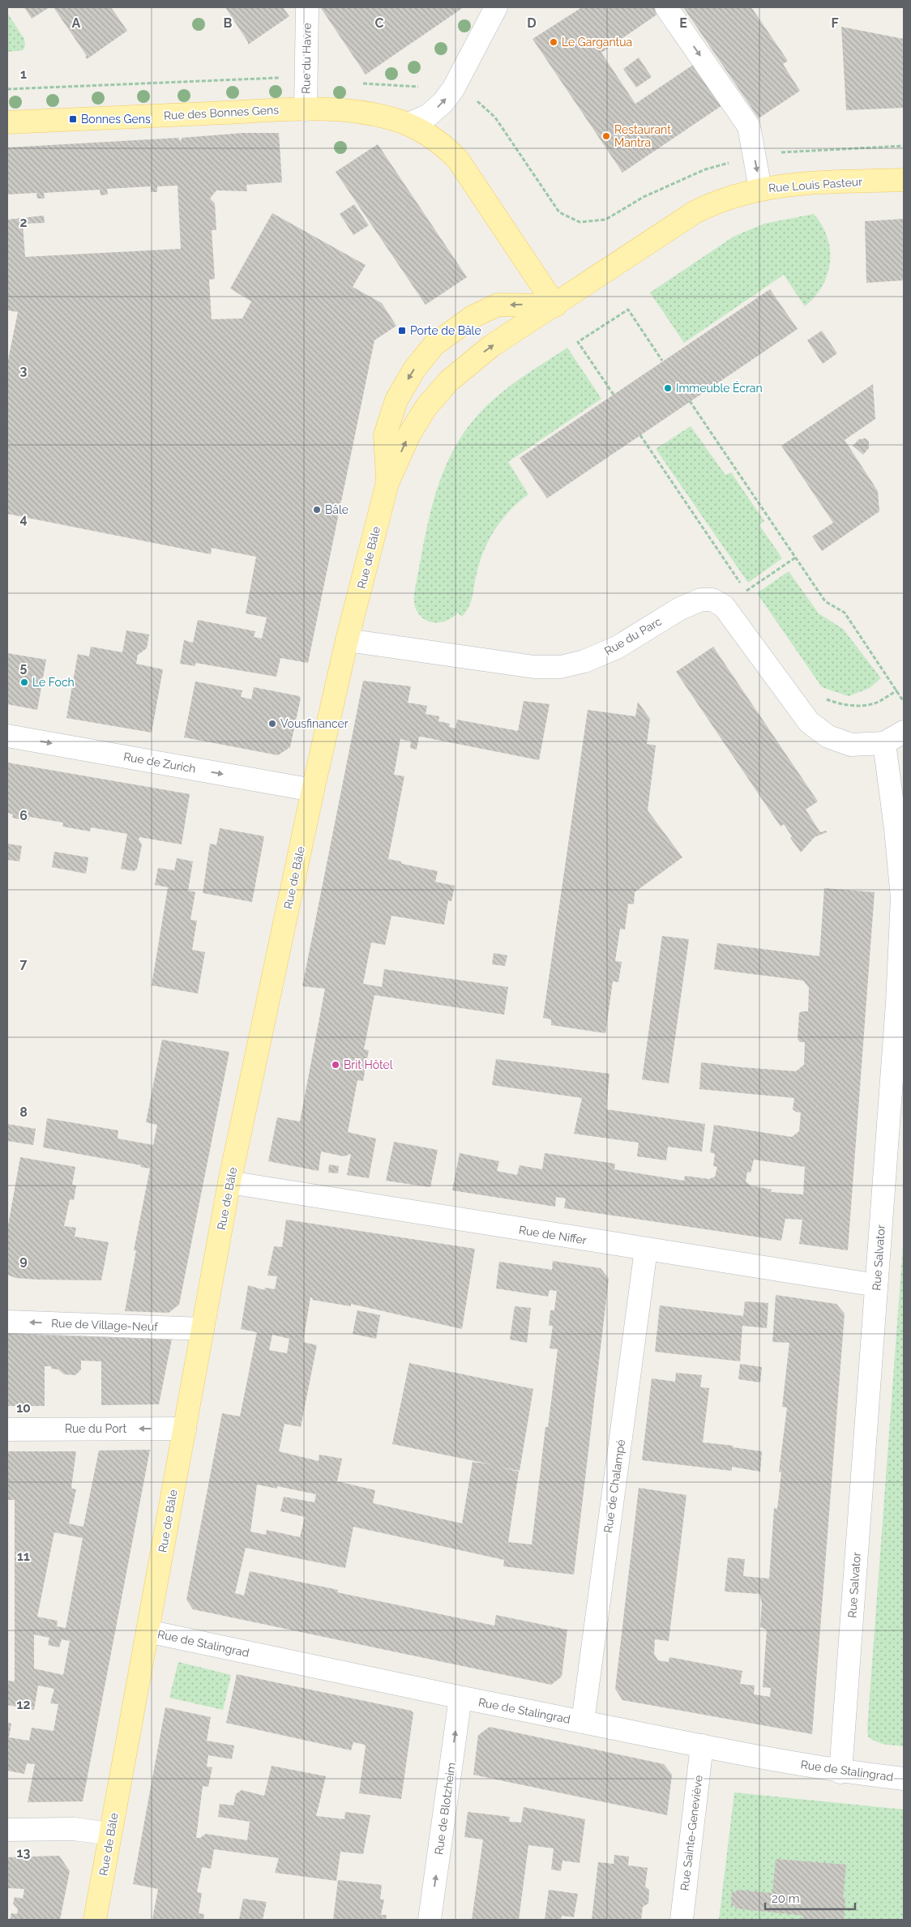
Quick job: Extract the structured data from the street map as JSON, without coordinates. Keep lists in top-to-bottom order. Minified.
{"streets":{"main road":["Rue des Bonnes Gens","Rue Louis Pasteur","Rue de Bâle"],"street":["Rue du Havre","Rue du Parc","Rue de Zurich","Rue de Niffer","Rue Salvator","Rue de Village-Neuf","Rue du Port","Rue de Chalampé","Rue de Stalingrad","Rue de Blotzheim","Rue Sainte-Geneviève"]},"crossings":[["Rue du Havre","Rue des Bonnes Gens"],["Rue Louis Pasteur","Rue de Bâle"],["Rue de Bâle","Rue du Parc"],["Rue de Bâle","Rue de Zurich"],["Rue de Bâle","Rue de Niffer"],["Rue de Bâle","Rue de Village-Neuf"],["Rue de Bâle","Rue du Port"],["Rue de Bâle","Rue de Stalingrad"],["Rue du Parc","Rue Salvator"],["Rue de Niffer","Rue Salvator"],["Rue de Niffer","Rue de Chalampé"],["Rue Salvator","Rue de Stalingrad"],["Rue de Chalampé","Rue de Stalingrad"],["Rue de Stalingrad","Rue de Blotzheim"],["Rue de Stalingrad","Rue Sainte-Geneviève"]],"one_way":["Rue de Zurich","Rue de Village-Neuf","Rue du Port","Rue de Blotzheim"],"places":{"other":["Le Gargantua","Restaurant Mantra","Immeuble Écran","Bâle","Le Foch","Vousfinancer","Brit Hôtel"],"transit":["Bonnes Gens","Porte de Bâle"]},"scale_bar":"20 m","grid":{"columns":["A","B","C","D","E","F"],"rows":["1","2","3","4","5","6","7","8","9","10","11","12","13"]}}
